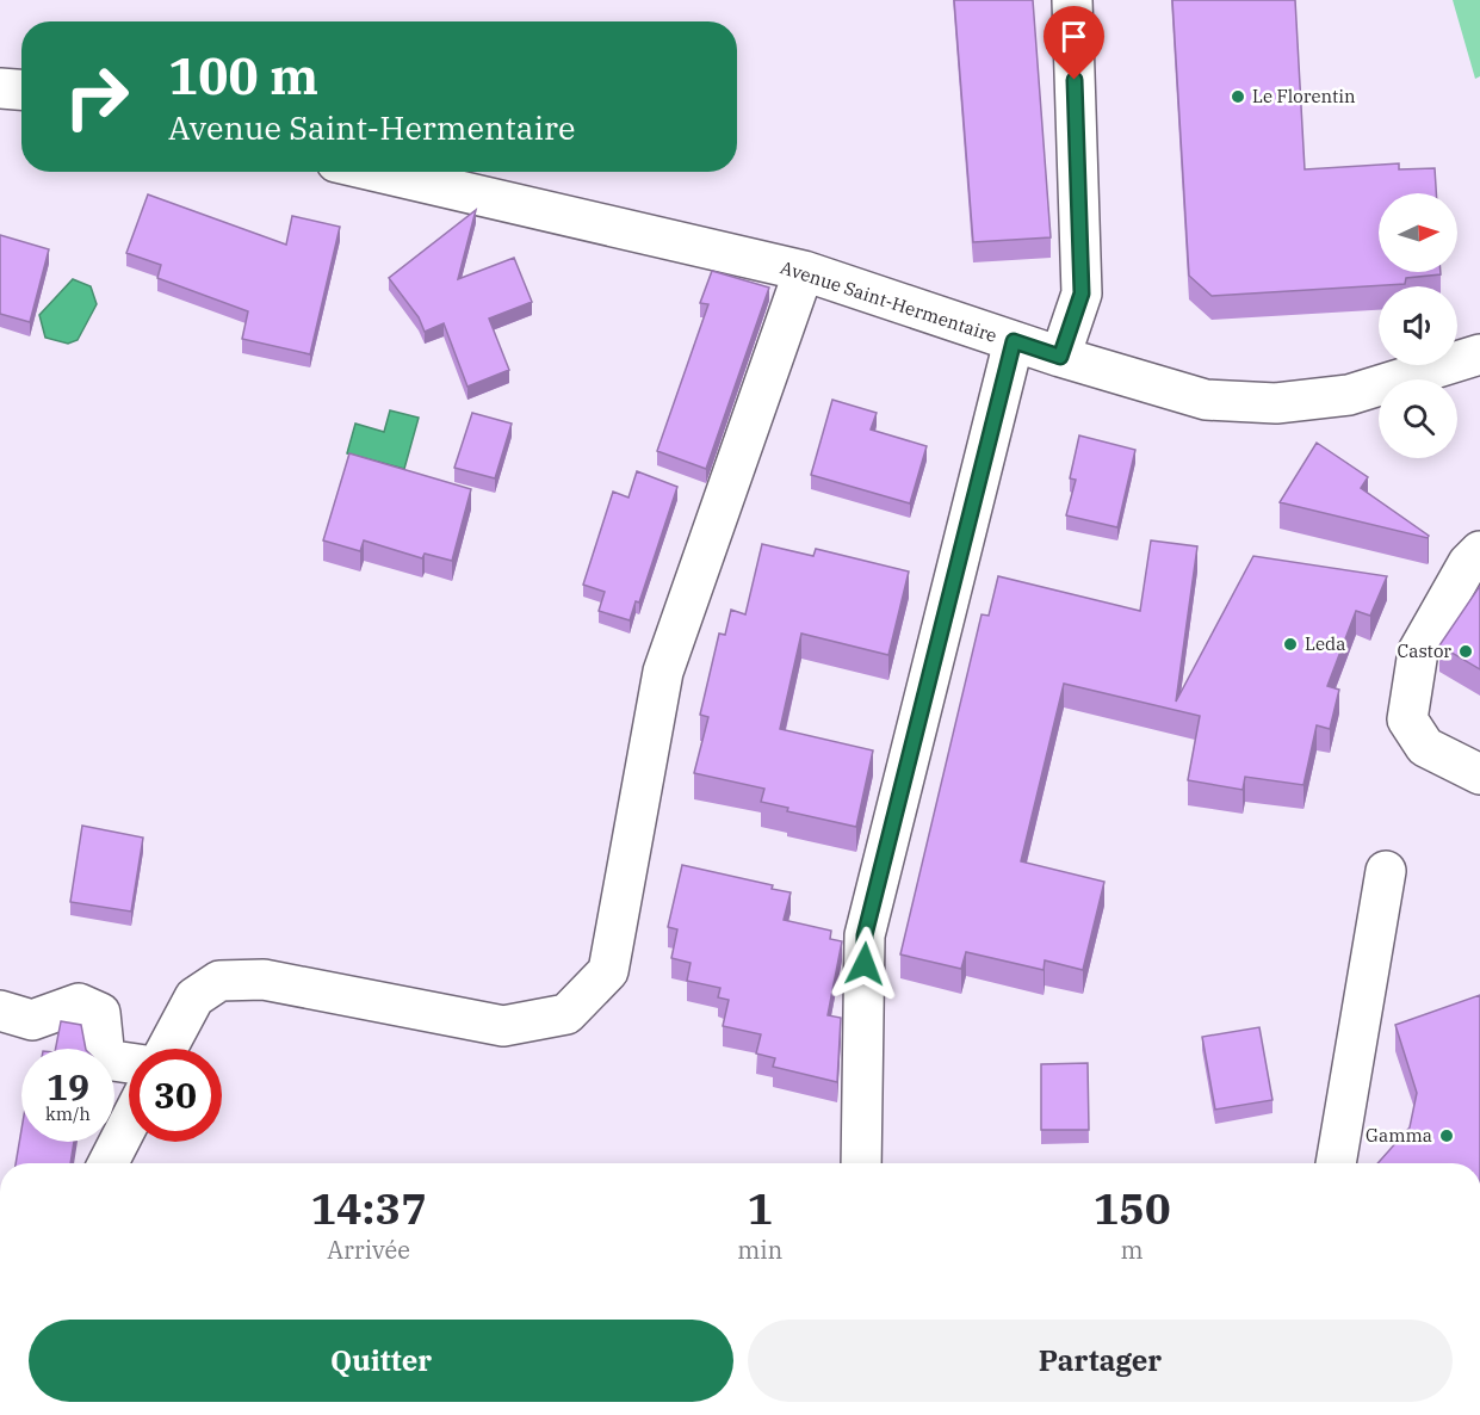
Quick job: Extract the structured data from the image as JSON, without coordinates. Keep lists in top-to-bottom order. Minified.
{"streets":{"street":["Avenue Saint-Hermentaire"]},"places":["Le Florentin","Leda","Castor","Gamma"],"north":"right","page":{"turn":["100 m","Avenue Saint-Hermentaire"],"speed":"19 km/h","limit":"30","eta":["14:37","Arrivée","1","min","150","m"],"buttons":["Quitter","Partager"]}}
